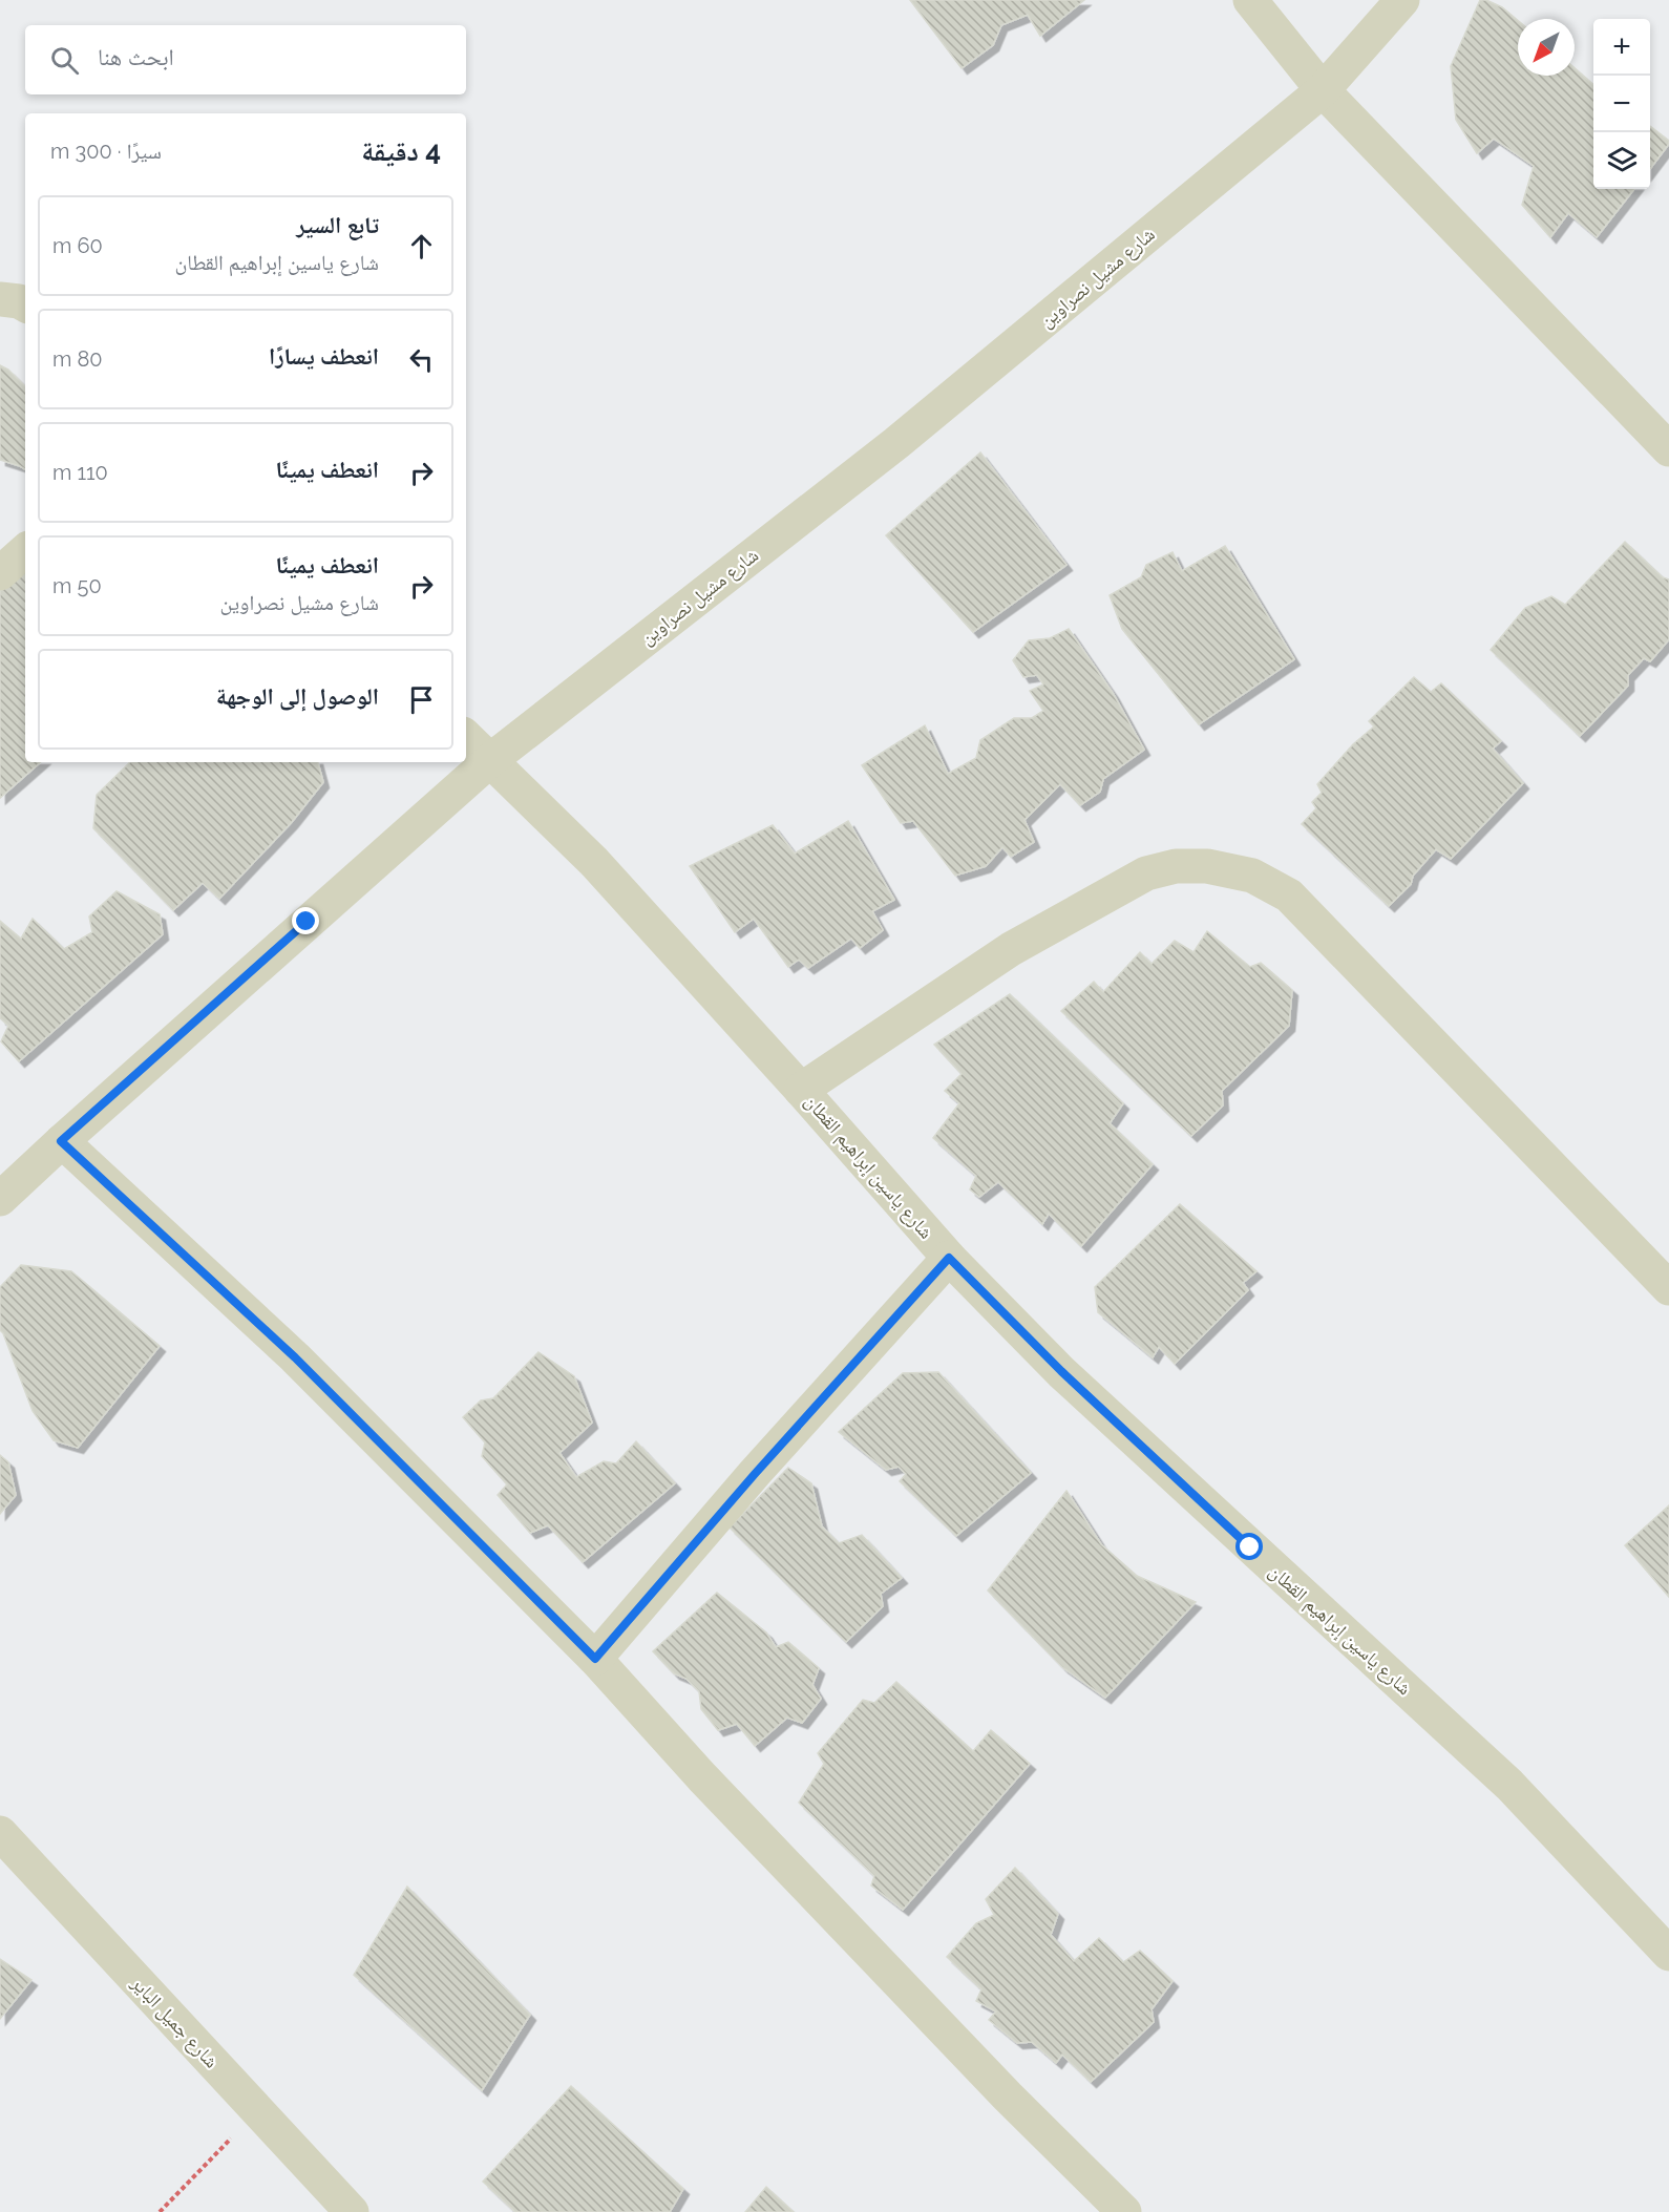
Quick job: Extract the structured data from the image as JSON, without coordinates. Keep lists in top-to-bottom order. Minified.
{"streets":{"street":["شارع مشيل نصراوين","شارع ياسين إبراهيم القطان","شارع جميل الباير"]},"crossings":[["شارع مشيل نصراوين","شارع ياسين إبراهيم القطان"]],"north":"bottom left","page":{"map_buttons":["+","−"],"search":"ابحث هنا","heading":["4 دقيقة","سيرًا · 300 m"],"list":[["تابع السير","شارع ياسين إبراهيم القطان","60 m"],["انعطف يسارًا","80 m"],["انعطف يمينًا","110 m"],["انعطف يمينًا","شارع مشيل نصراوين","50 m"],"الوصول إلى الوجهة"]}}
